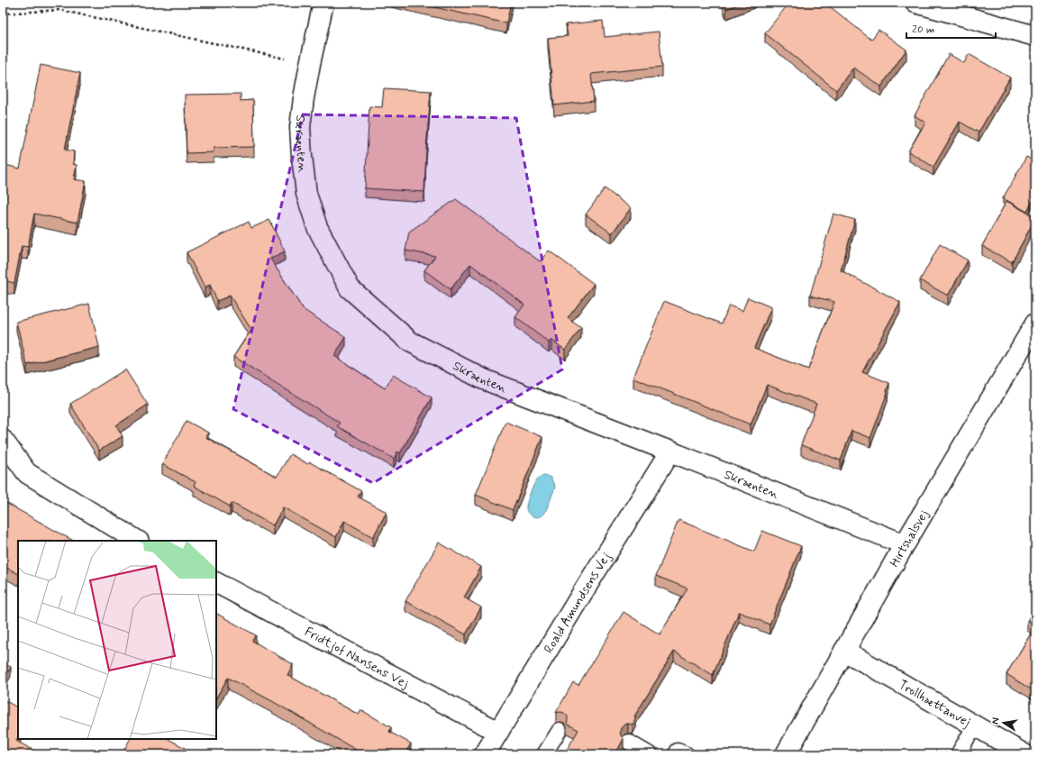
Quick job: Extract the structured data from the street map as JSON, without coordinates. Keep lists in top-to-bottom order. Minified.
{"streets":{"street":["Skrænten","Hirtshalsvej","Roald Amundsens Vej","Fridtjof Nansens Vej","Trollhættanvej"]},"crossings":[["Skrænten","Hirtshalsvej"],["Skrænten","Roald Amundsens Vej"],["Hirtshalsvej","Trollhættanvej"],["Roald Amundsens Vej","Fridtjof Nansens Vej"]],"scale_bar":"20 m","north":"left"}
